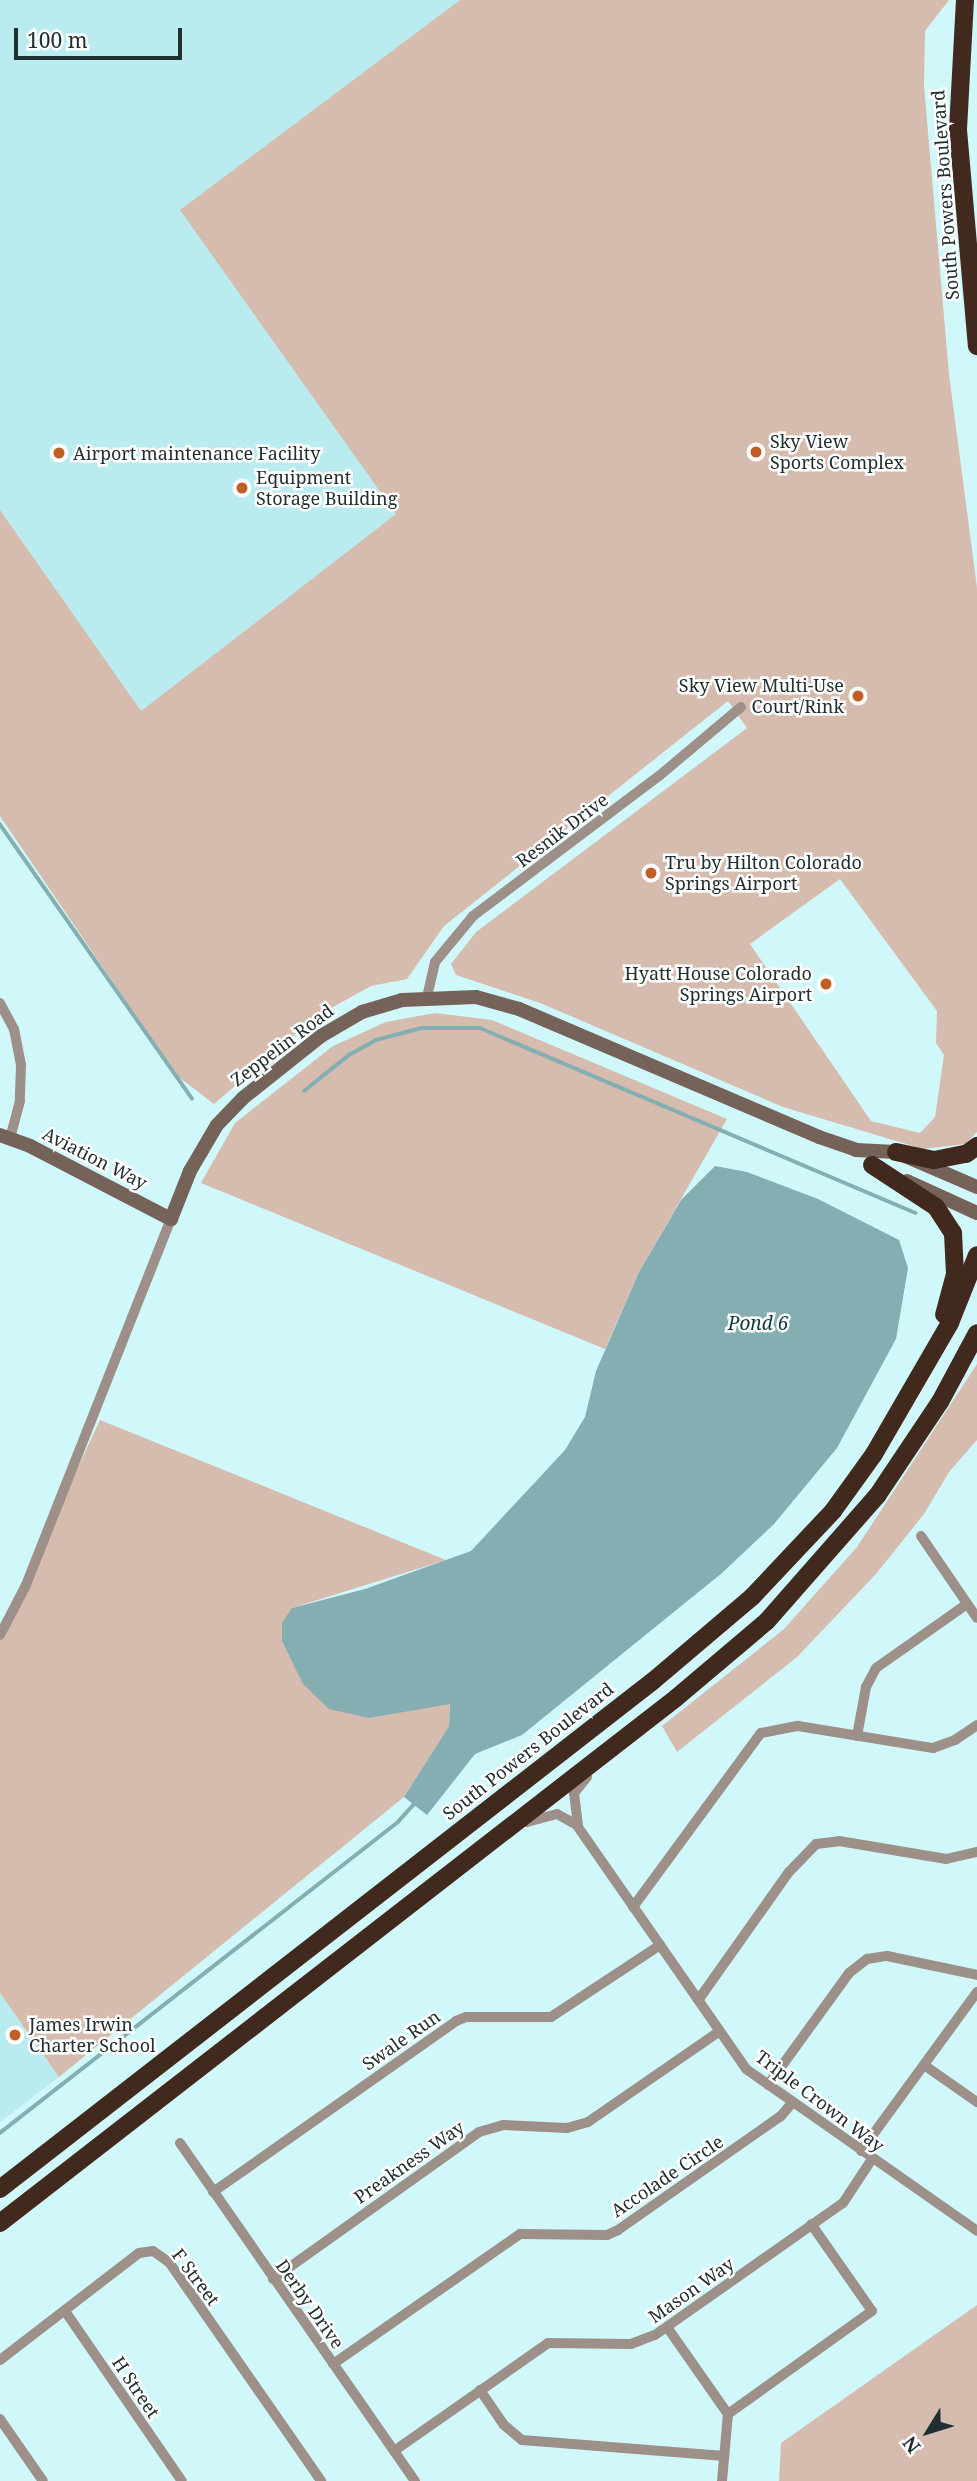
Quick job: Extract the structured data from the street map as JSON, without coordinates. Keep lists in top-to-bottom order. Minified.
{"streets":{"highway":["South Powers Boulevard"],"street":["Resnik Drive","Zeppelin Road","Aviation Way","Swale Run","Triple Crown Way","Preakness Way","Accolade Circle","F Street","Mason Way","Derby Drive","H Street"]},"crossings":[["Resnik Drive","Zeppelin Road"],["Zeppelin Road","Aviation Way"],["Swale Run","Triple Crown Way"],["Swale Run","Derby Drive"],["Triple Crown Way","Preakness Way"],["Triple Crown Way","Accolade Circle"],["Triple Crown Way","Mason Way"],["Preakness Way","Derby Drive"],["Accolade Circle","Derby Drive"],["F Street","H Street"],["Mason Way","Derby Drive"]],"water":["Pond 6"],"places":["Sky View Sports Complex","Airport maintenance Facility","Equipment Storage Building","Sky View Multi-Use Court/Rink","Tru by Hilton Colorado Springs Airport","Hyatt House Colorado Springs Airport","James Irwin Charter School"],"scale_bar":"100 m","north":"bottom left"}
